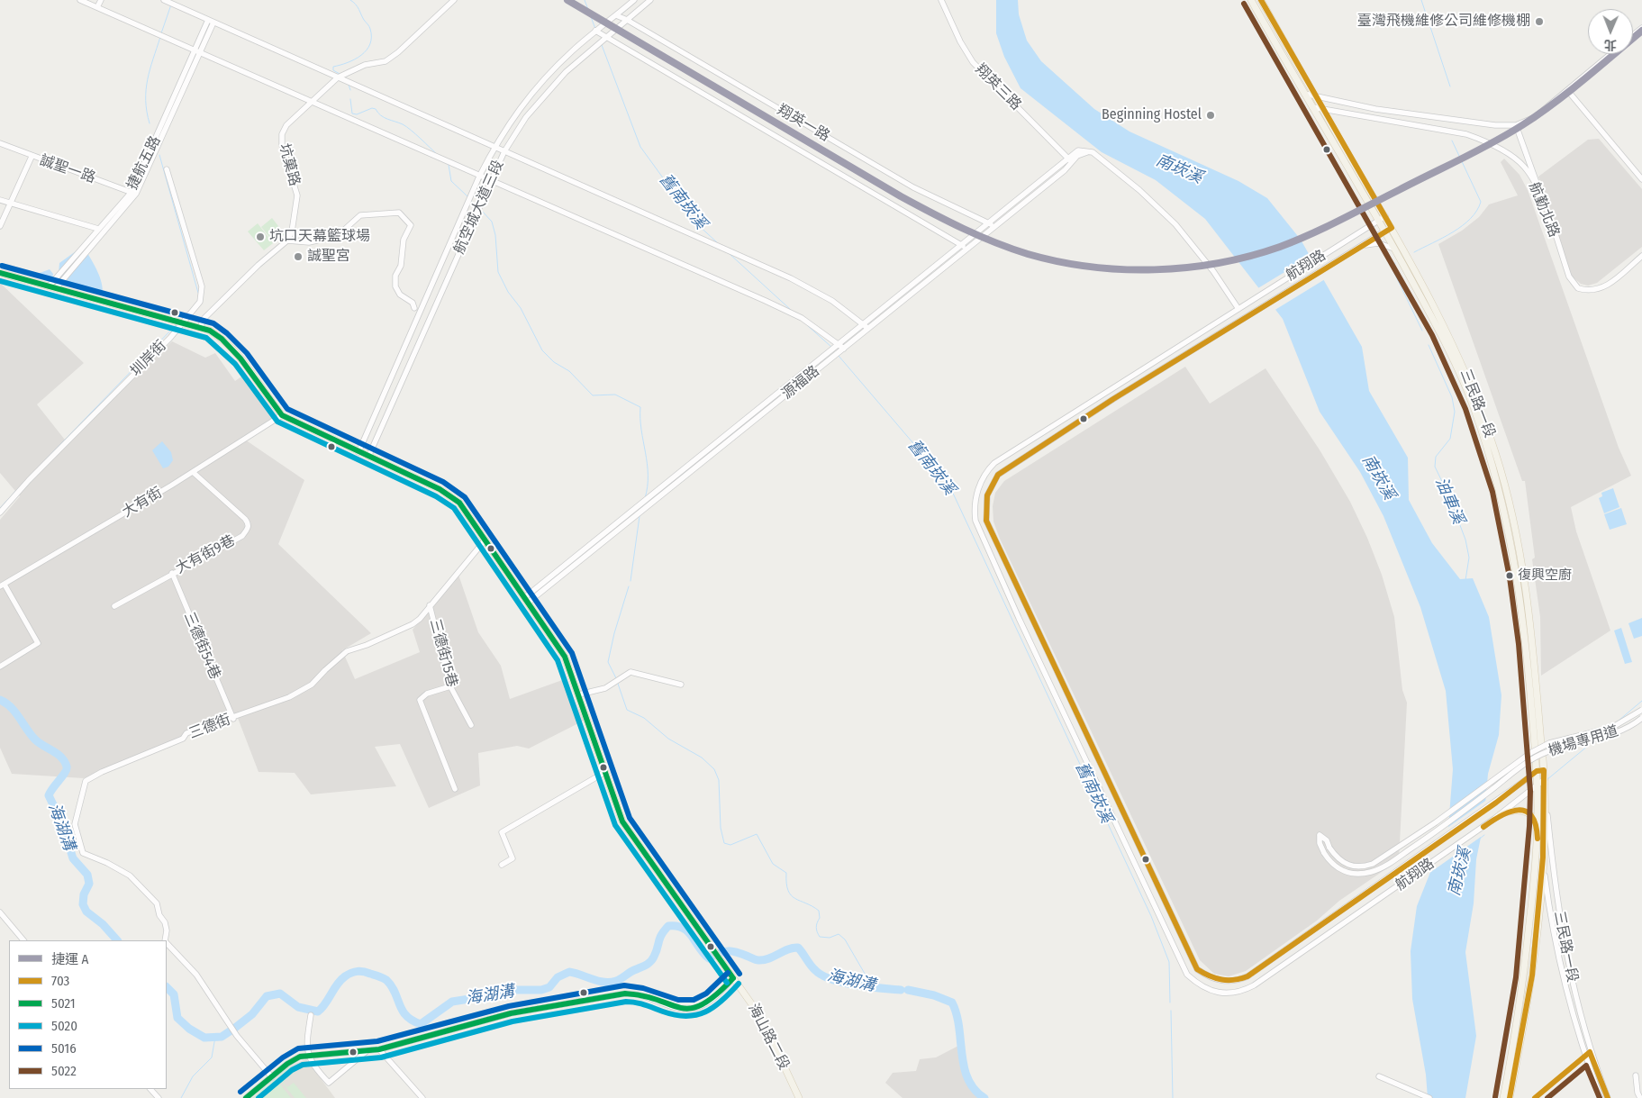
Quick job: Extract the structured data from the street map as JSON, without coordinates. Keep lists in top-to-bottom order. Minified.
{"streets":{"main road":["三民路一段","海山路二段"],"street":["翔英三路","翔英一路","捷航五路","坑菓路","誠聖一路","航空城大道三段","航勤北路","航翔路","圳岸街","源福路","大有街","大有街9巷","三德街54巷","三德街15巷","三德街","機場專用道"]},"crossings":[["翔英三路","源福路"],["翔英一路","航空城大道三段"],["翔英一路","源福路"],["捷航五路","誠聖一路"],["航空城大道三段","海山路二段"],["航勤北路","三民路一段"],["航翔路","三民路一段"],["源福路","海山路二段"],["大有街","大有街9巷"],["大有街","海山路二段"],["大有街9巷","三德街54巷"],["三德街54巷","三德街"],["三德街15巷","三德街"],["三德街","海山路二段"]],"water":["南崁溪","舊南崁溪","油車溪","海湖溝"],"places":["臺灣飛機維修公司維修機棚","Beginning Hostel","坑口天幕籃球場","誠聖宮","復興空廚"],"lines":["metro line A","transit line 703","transit line 5022","transit line 5016","transit line 5021","transit line 5020"],"legend":["捷運 A","703","5021","5020","5016","5022"],"north":"bottom"}
